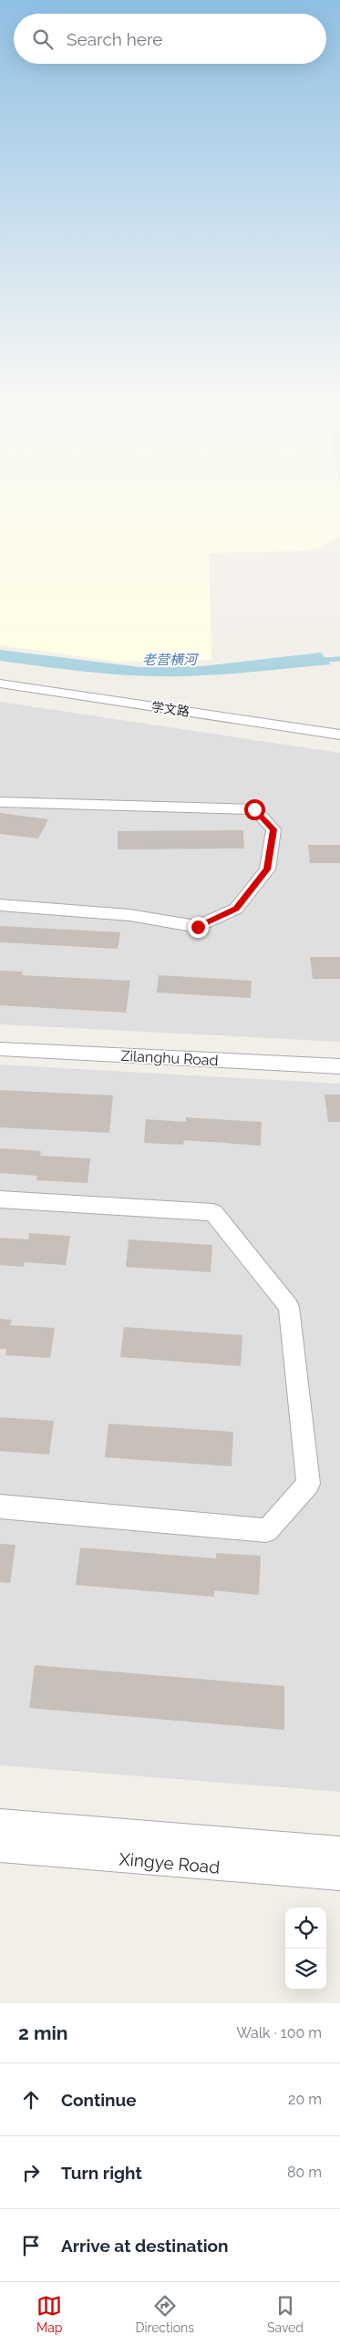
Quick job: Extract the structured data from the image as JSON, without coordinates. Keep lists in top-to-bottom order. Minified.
{"streets":{"street":["学文路","Zilanghu Road","Xingye Road"]},"water":["老营横河"],"page":{"search":"Search here","heading":["2 min","Walk · 100 m"],"list":[["Continue","20 m"],["Turn right","80 m"],"Arrive at destination"],"nav":["Map","Directions","Saved"]}}
